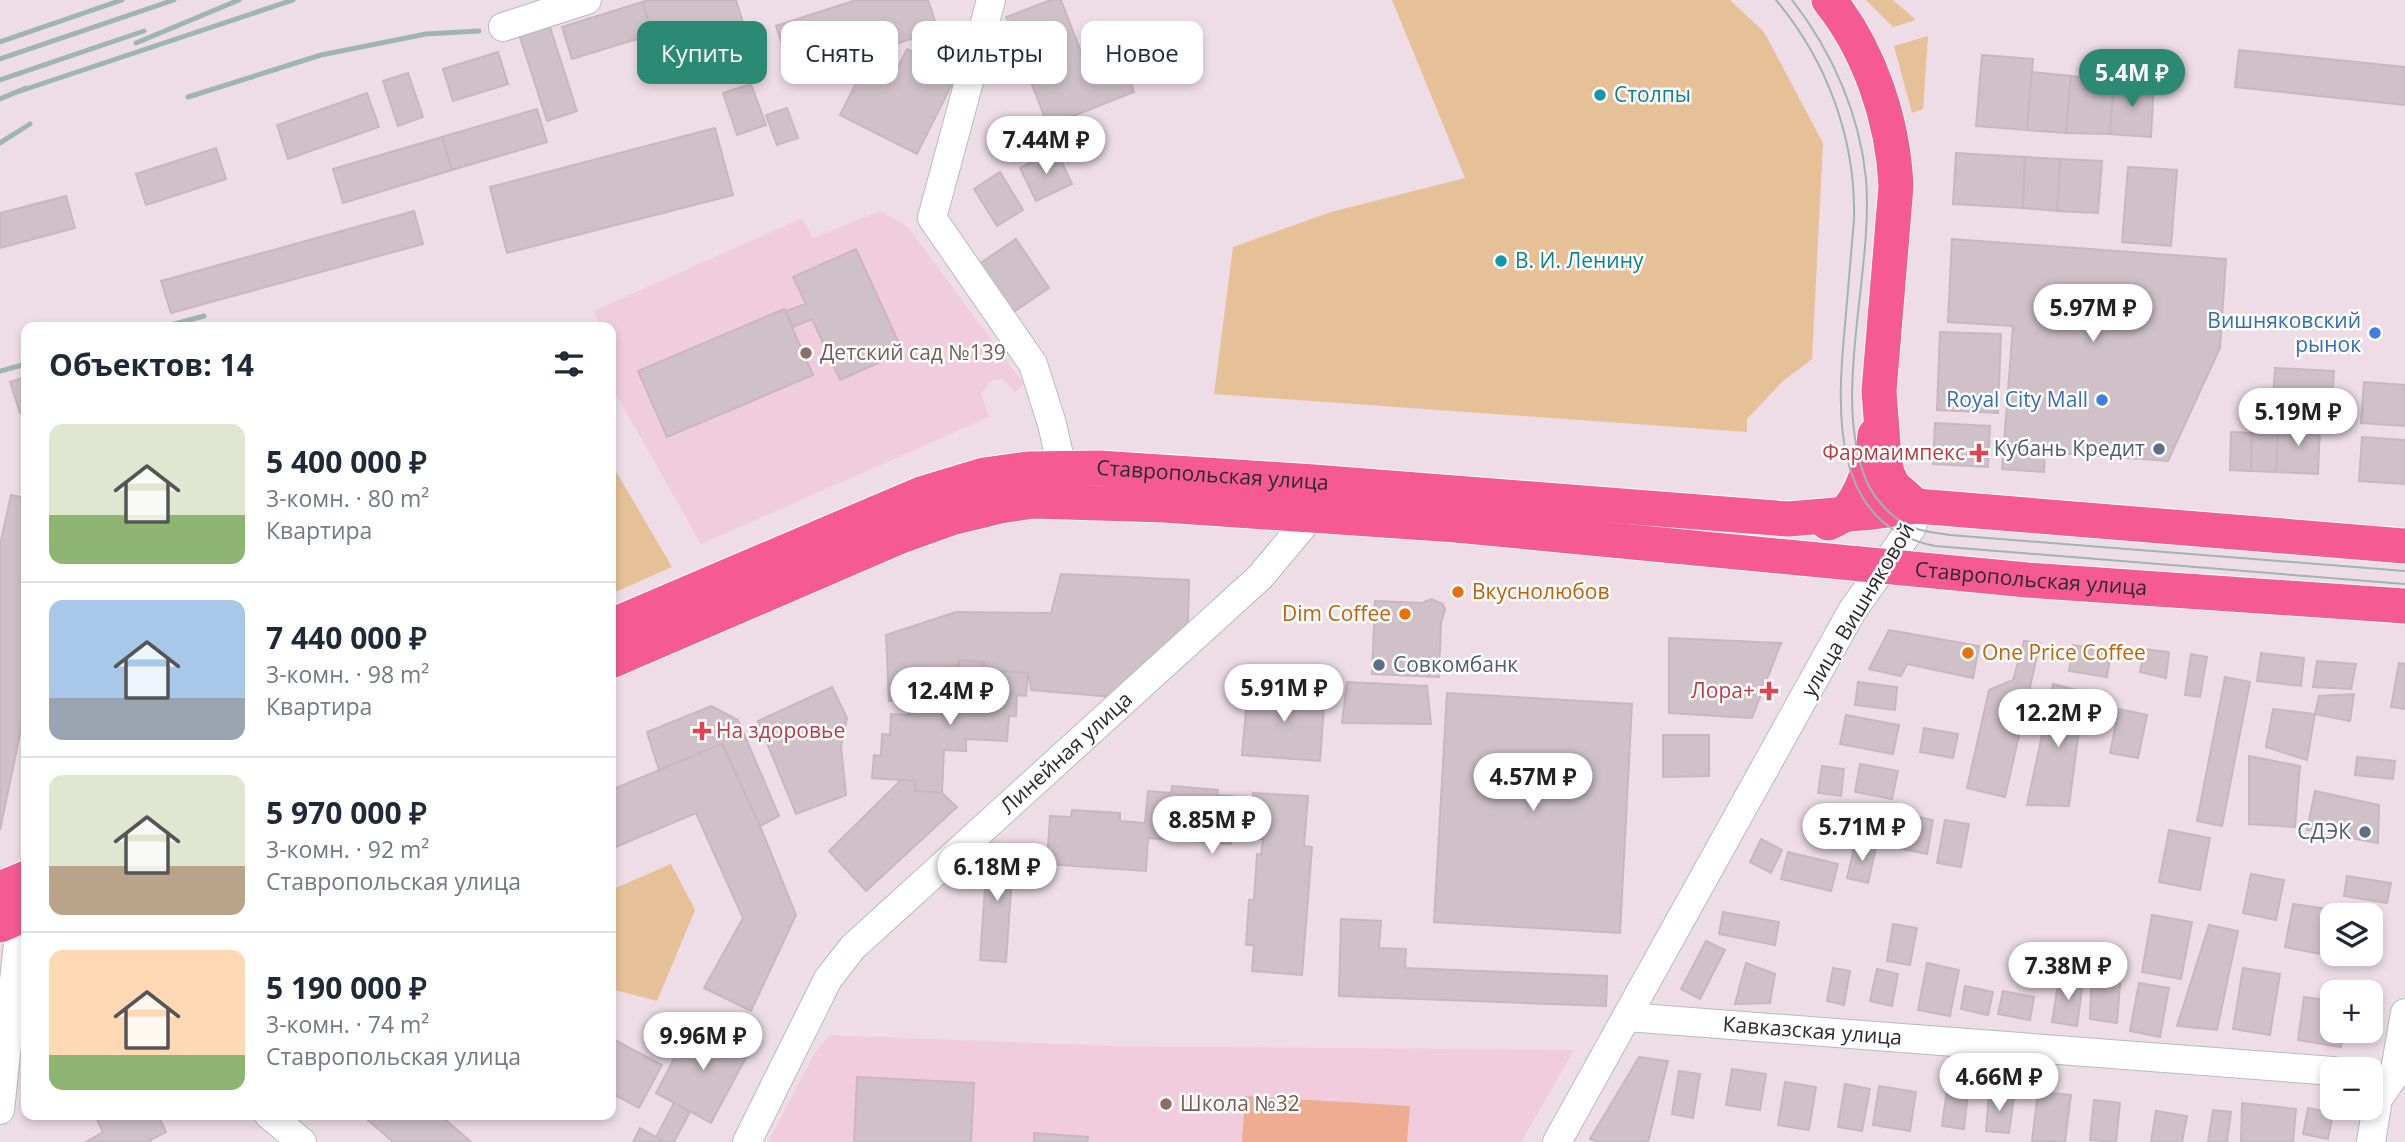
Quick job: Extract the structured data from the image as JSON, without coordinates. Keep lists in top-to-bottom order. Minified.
{"streets":{"main road":["Ставропольская улица","улица Вишняковой"],"street":["Линейная улица","Кавказская улица"]},"crossings":[["Ставропольская улица","улица Вишняковой"],["Ставропольская улица","Линейная улица"],["улица Вишняковой","Кавказская улица"]],"places":{"other":["Столпы","В. И. Ленину","Вишняковский рынок","Детский сад №139","Royal City Mall","Кубань Кредит","Вкуснолюбов","Dim Coffee","One Price Coffee","Совкомбанк","СДЭК","Школа №32"],"health":["Фармаимпекс","Лора+","На здоровье"]},"page":{"chip":["Купить","Снять","Фильтры","Новое"],"price":["5.4M ₽","7.44M ₽","5.97M ₽","5.19M ₽","5.91M ₽","12.4M ₽","12.2M ₽","4.57M ₽","8.85M ₽","5.71M ₽","6.18M ₽","7.38M ₽","9.96M ₽","4.66M ₽"],"heading":"Объектов: 14","list":[{"name":"5 400 000 ₽","note":"3-комн. · 80 m² · Квартира"},{"name":"7 440 000 ₽","note":"3-комн. · 98 m² · Квартира"},{"name":"5 970 000 ₽","note":"3-комн. · 92 m² · Ставропольская улица"},{"name":"5 190 000 ₽","note":"3-комн. · 74 m² · Ставропольская улица"}],"map_buttons":["+","−"]}}
